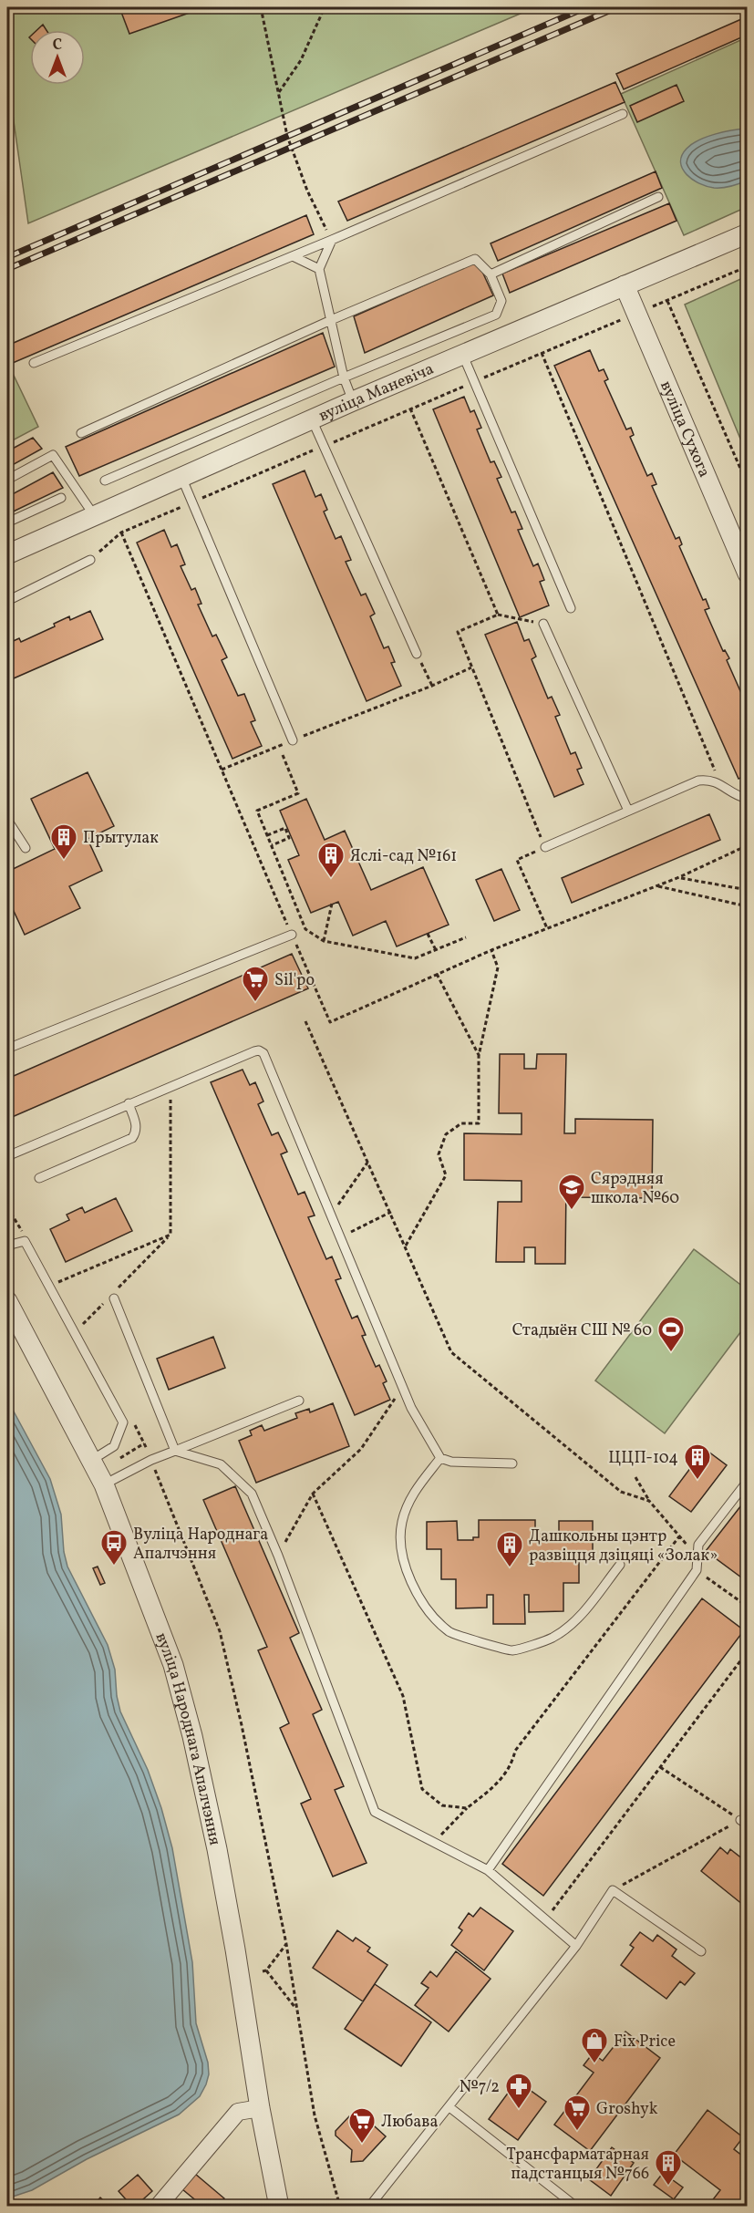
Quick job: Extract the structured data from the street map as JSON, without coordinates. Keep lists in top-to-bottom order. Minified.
{"streets":{"street":["вуліца Маневіча","вуліца Сухога","вуліца Народнага Апалчэння"]},"crossings":[["вуліца Маневіча","вуліца Сухога"]],"places":{"building":["Прытулак","Яслі-сад №161","ЦЦП-104","Дашкольны цэнтр развіцця дзіцяці «Золак»","Трансфарматарная падстанцыя №766"],"supermarket":["Sil'po","Groshyk","Любава"],"school or university":["Сярэдняя школа №60"],"sports":["Стадыён СШ № 60"],"bus stop":["Вуліца Народнага Апалчэння"],"shop":["Fix Price"],"pharmacy":["№7/2"]},"north":"top"}
